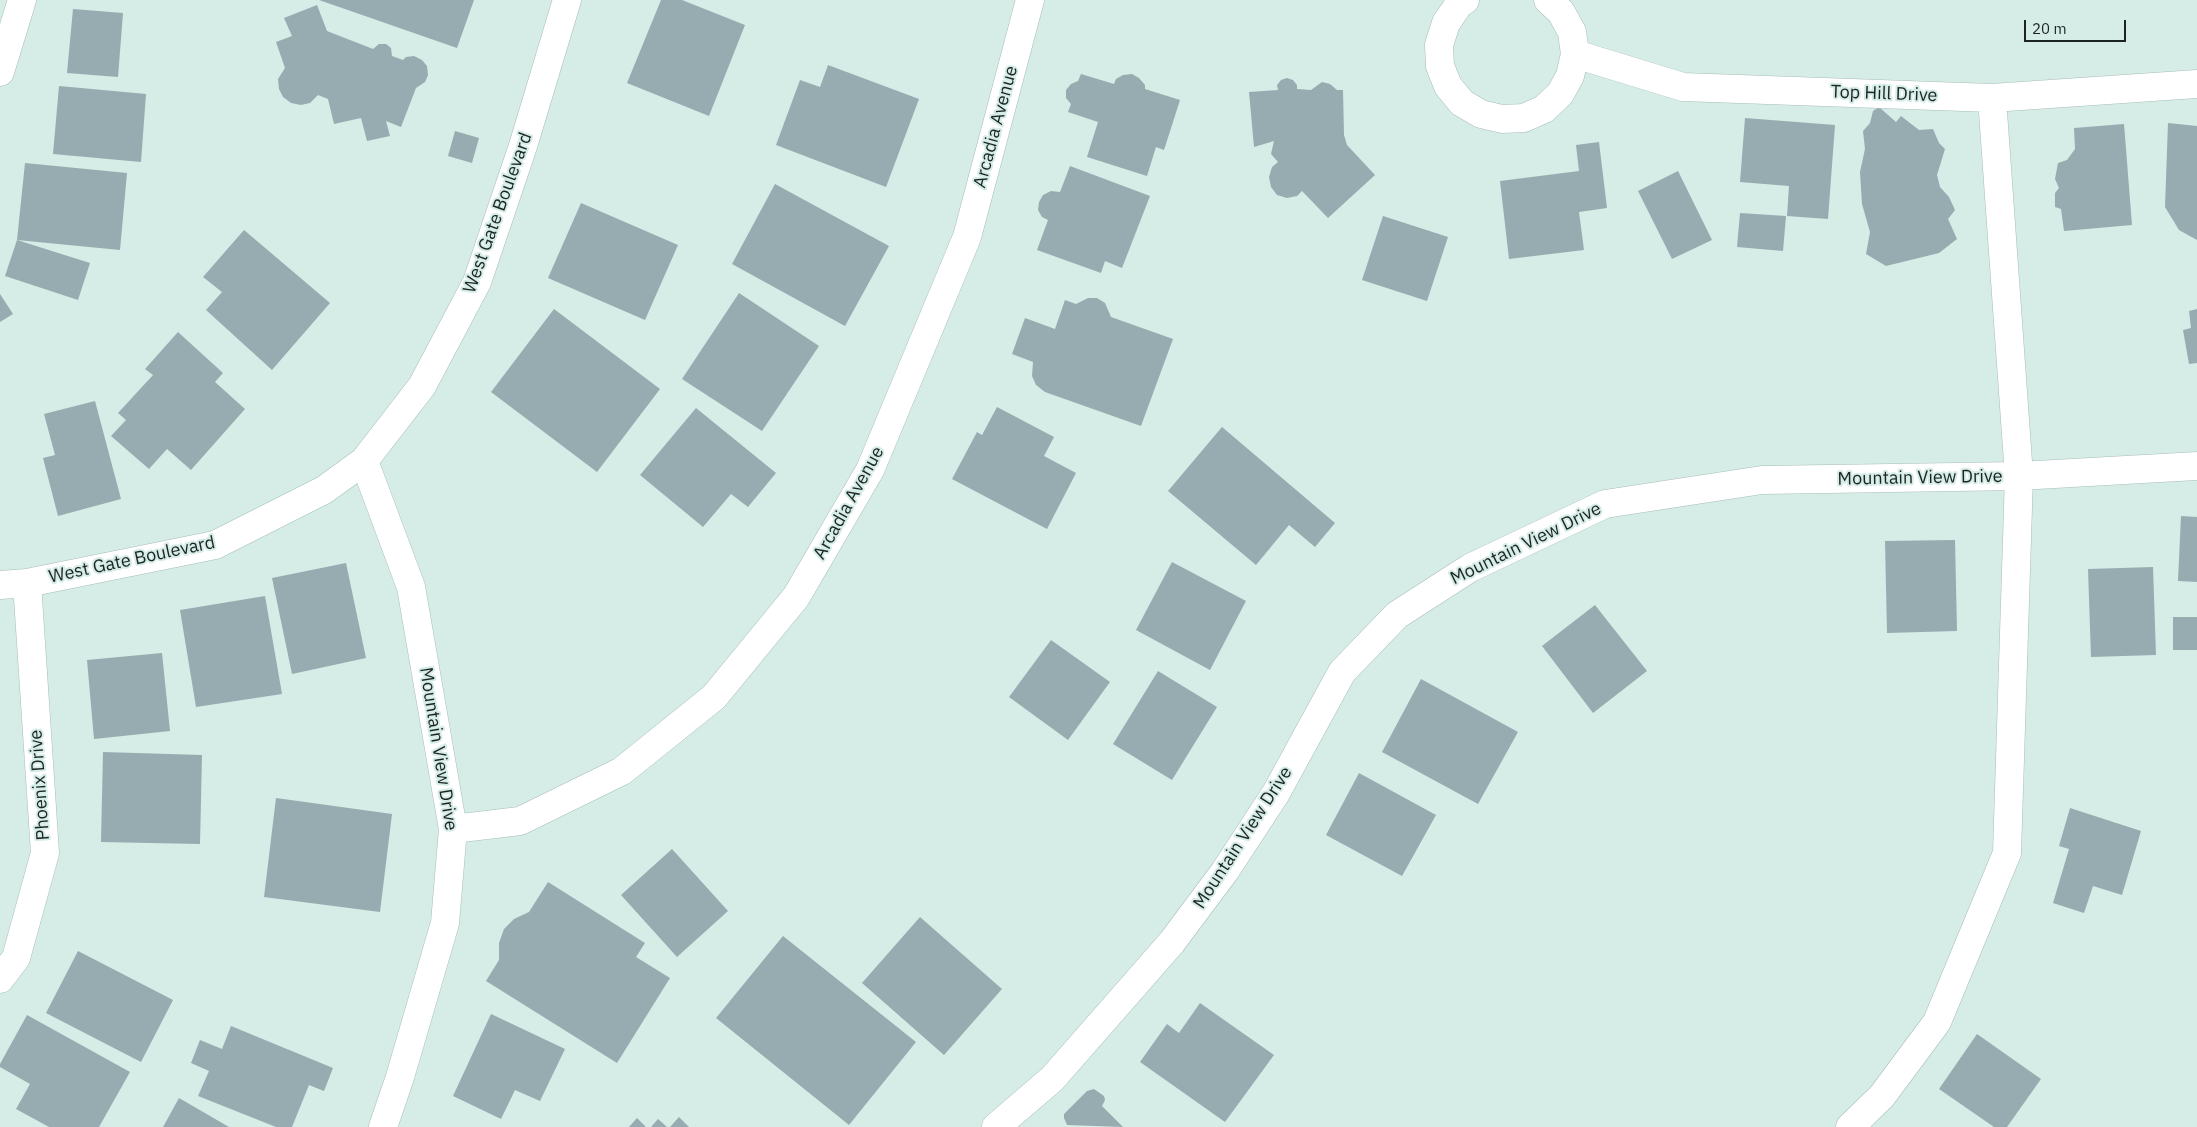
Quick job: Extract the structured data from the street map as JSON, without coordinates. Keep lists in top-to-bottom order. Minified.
{"streets":{"street":["Top Hill Drive","Arcadia Avenue","West Gate Boulevard","Mountain View Drive","Phoenix Drive"]},"crossings":[["Arcadia Avenue","Mountain View Drive"],["West Gate Boulevard","Mountain View Drive"],["West Gate Boulevard","Phoenix Drive"]],"scale_bar":"20 m"}
